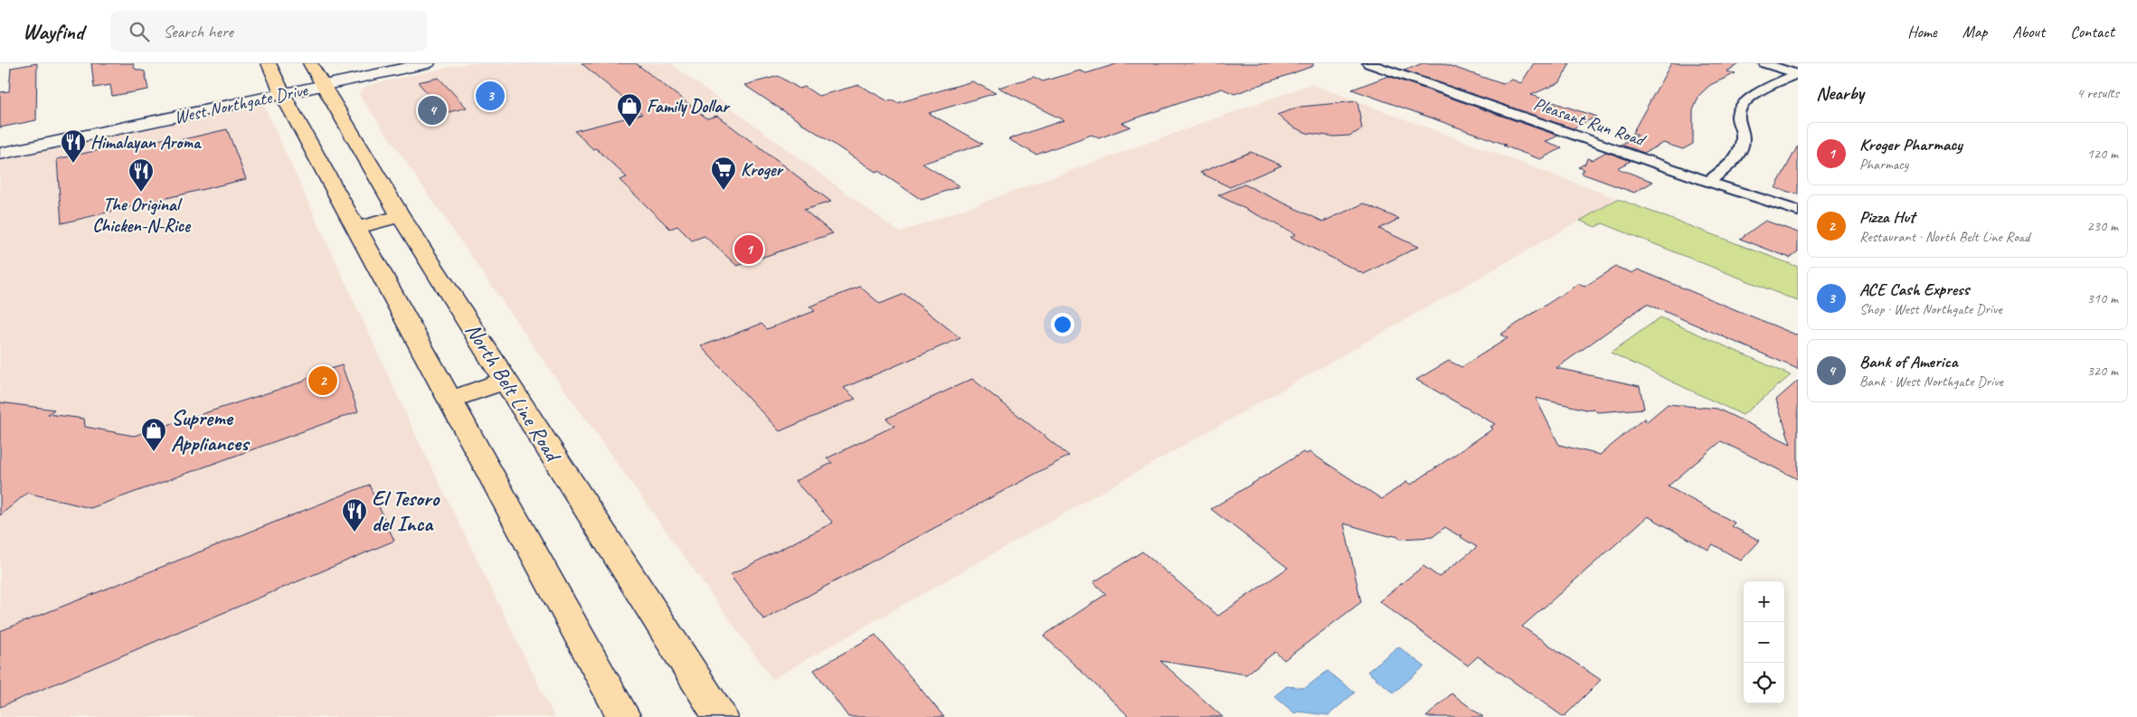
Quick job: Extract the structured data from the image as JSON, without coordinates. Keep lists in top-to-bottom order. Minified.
{"streets":{"main road":["West Northgate Drive","North Belt Line Road"],"street":["Pleasant Run Road"]},"crossings":[["West Northgate Drive","North Belt Line Road"]],"places":{"shop":["Family Dollar","Supreme Appliances"],"restaurant":["Himalayan Aroma","The Original Chicken-N-Rice","El Tesoro del Inca"],"supermarket":["Kroger"]},"page":{"header":"Wayfind","search":"Search here","nav":["Home","Map","About","Contact"],"heading":["Nearby","4 results"],"pins":["3","4","1","2"],"list":[{"mark":"1","name":"Kroger Pharmacy","note":"Pharmacy","value":"120 m"},{"mark":"2","name":"Pizza Hut","note":"Restaurant · North Belt Line Road","value":"230 m"},{"mark":"3","name":"ACE Cash Express","note":"Shop · West Northgate Drive","value":"310 m"},{"mark":"4","name":"Bank of America","note":"Bank · West Northgate Drive","value":"320 m"}],"map_buttons":["+","−"]}}
